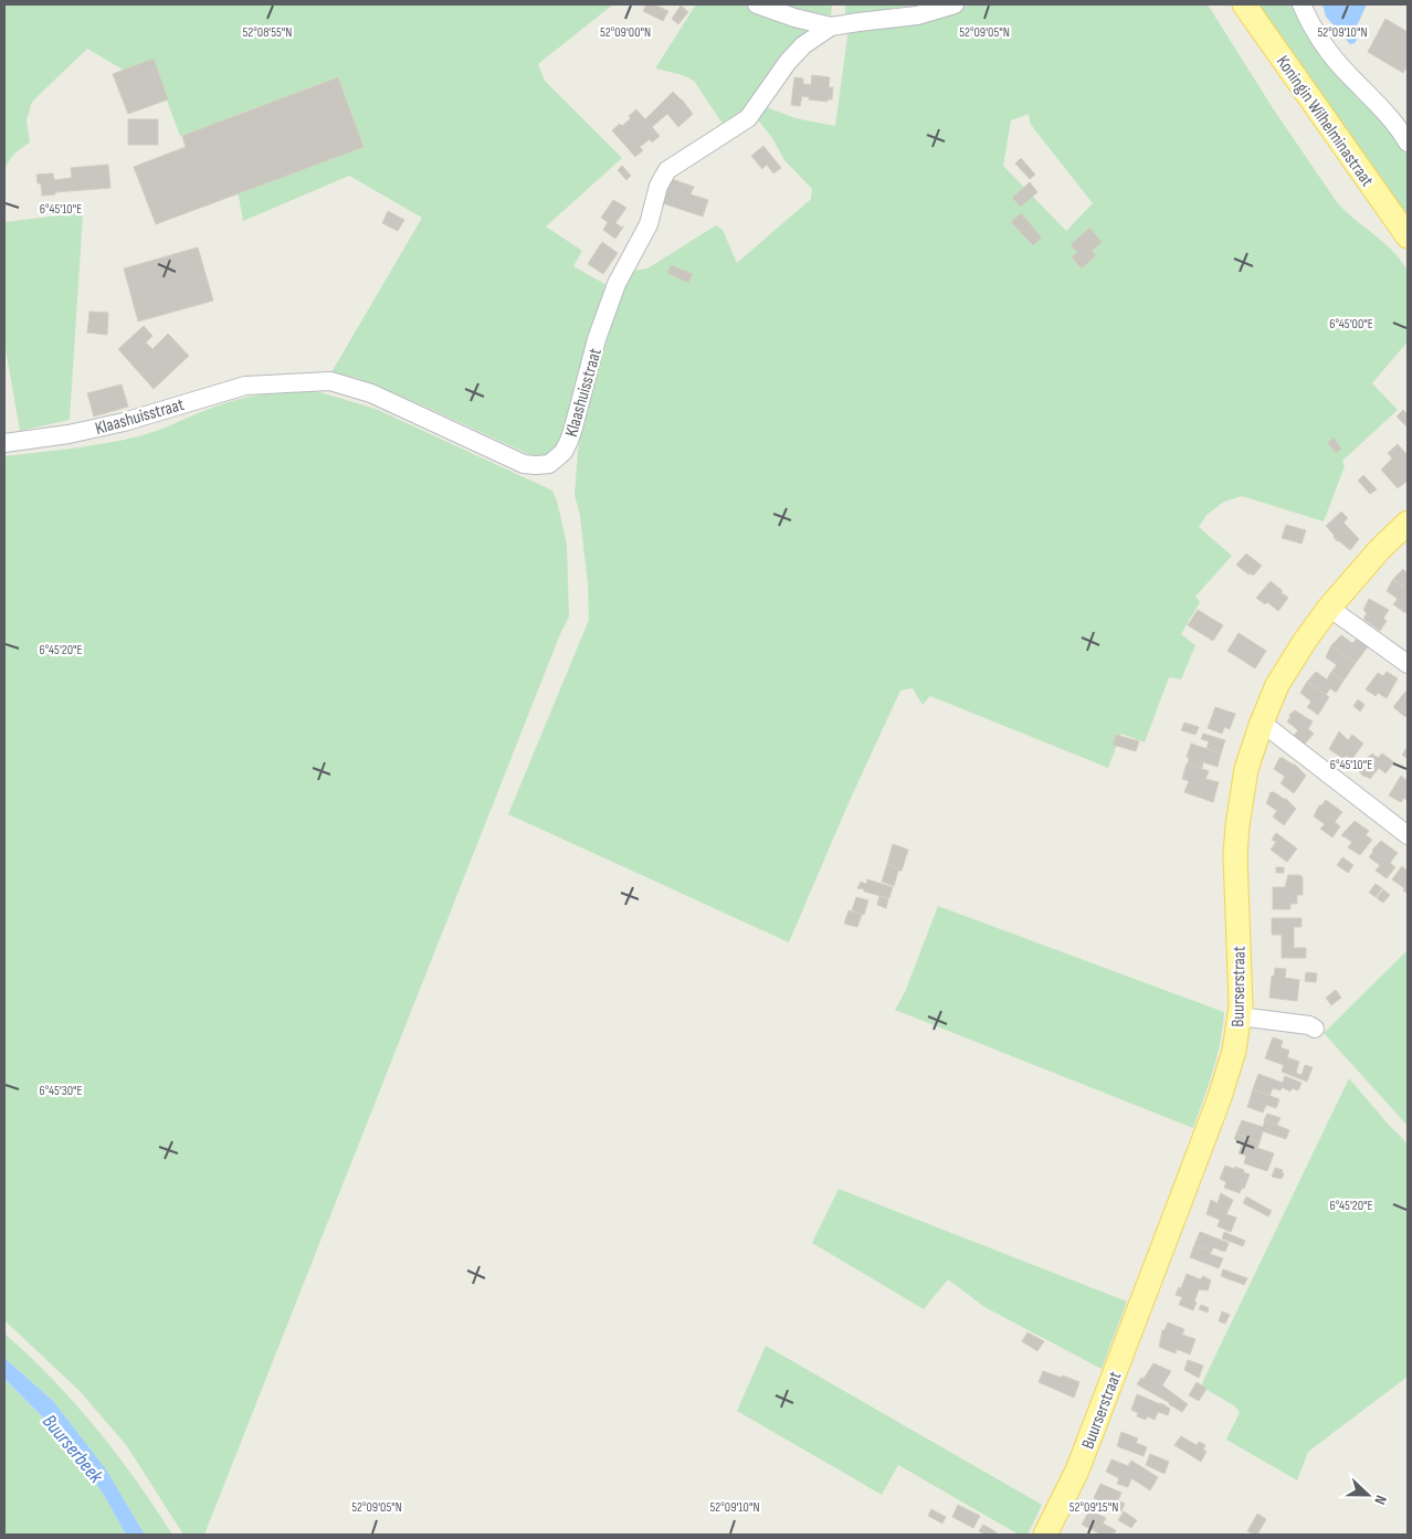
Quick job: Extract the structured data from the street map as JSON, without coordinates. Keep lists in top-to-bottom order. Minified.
{"streets":{"main road":["Koningin Wilhelminastraat","Buurserstraat"],"street":["Klaashuisstraat"]},"water":["Buurserbeek"],"north":"right","coordinates":["52°08'55\"N","52°09'00\"N","52°09'05\"N","52°09'10\"N","6°45'10\"E","6°45'00\"E","6°45'20\"E","6°45'30\"E","52°09'15\"N"]}
